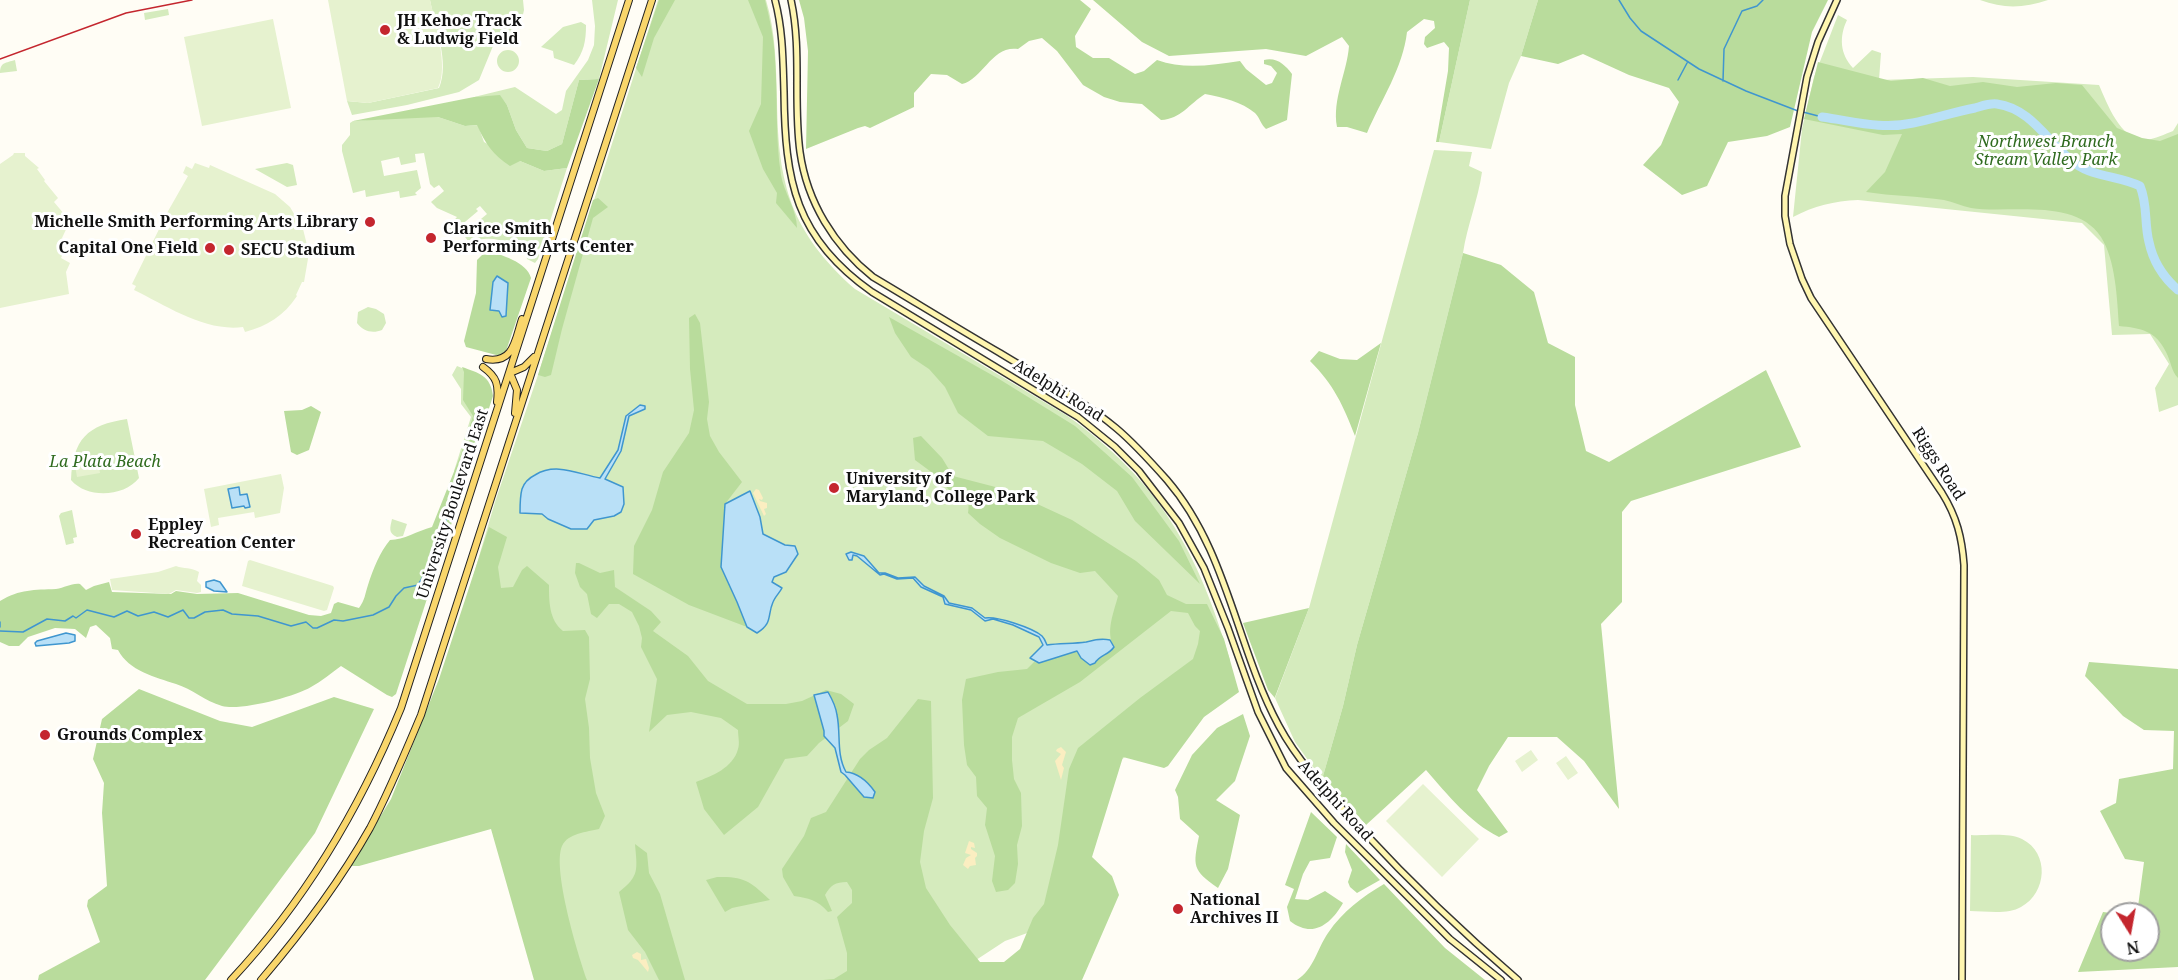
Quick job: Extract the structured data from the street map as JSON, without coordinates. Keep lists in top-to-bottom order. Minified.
{"streets":{"main road":["Adelphi Road","Riggs Road","University Boulevard East"]},"parks":["Northwest Branch Stream Valley Park","La Plata Beach"],"places":["JH Kehoe Track & Ludwig Field","Michelle Smith Performing Arts Library","Clarice Smith Performing Arts Center","Capital One Field","SECU Stadium","University of Maryland, College Park","Eppley Recreation Center","Grounds Complex","National Archives II"],"north":"bottom"}
